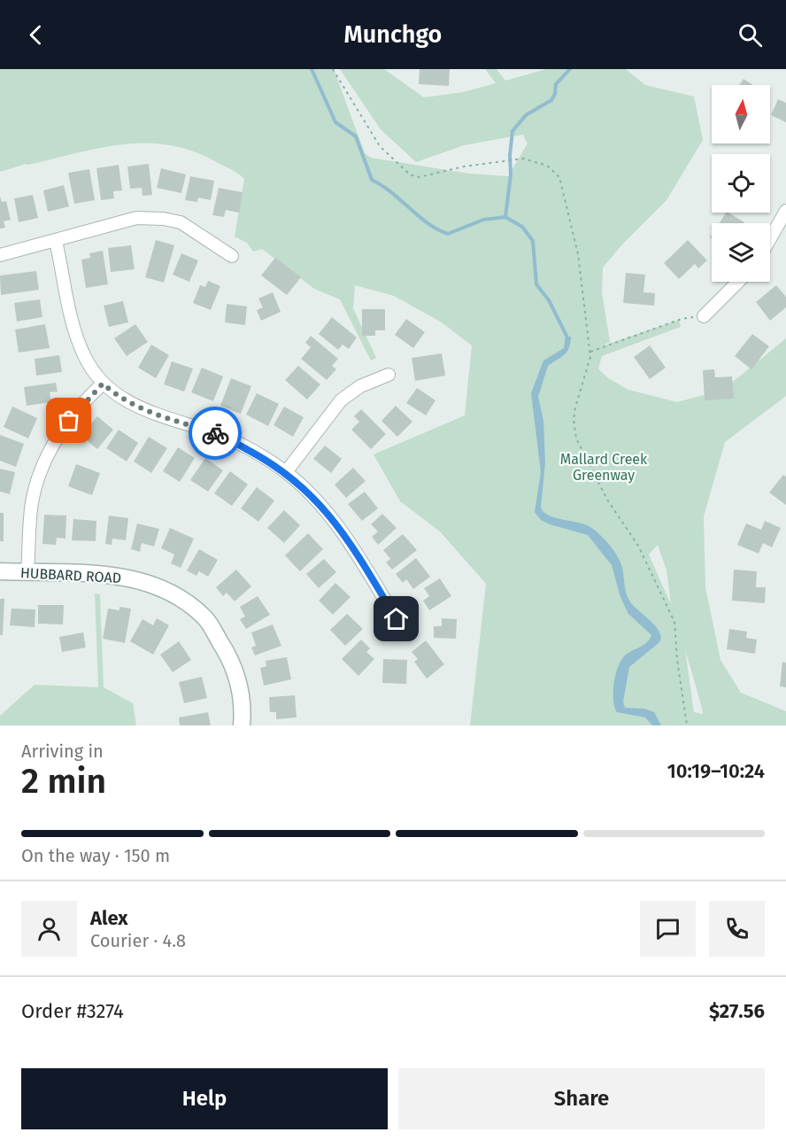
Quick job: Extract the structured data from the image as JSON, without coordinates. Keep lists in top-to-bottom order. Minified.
{"streets":{"main road":["HUBBARD ROAD"]},"parks":["Mallard Creek Greenway"],"north":"top","page":{"header":"Munchgo","heading":["2 min","Arriving in","10:19–10:24"],"panel":["Alex","Courier · 4.8","Order #3274","$27.56"],"bar":"On the way · 150 m","buttons":["Help","Share"]}}
